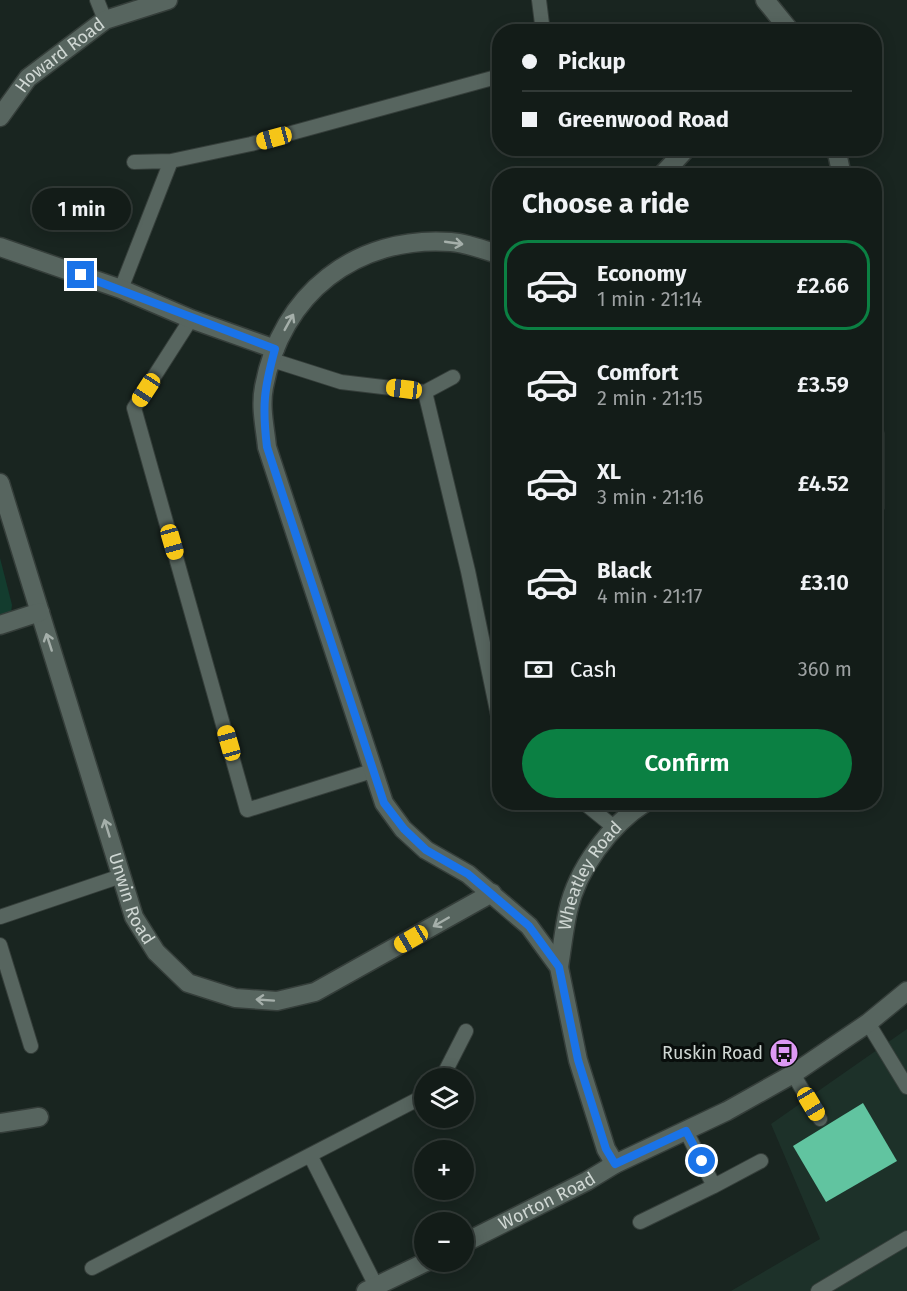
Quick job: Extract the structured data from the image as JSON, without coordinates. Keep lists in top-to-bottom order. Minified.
{"streets":{"street":["Howard Road","Wheatley Road","Unwin Road","Worton Road"]},"places":{"bus stop":["Ruskin Road"]},"page":{"banner":["Pickup","Greenwood Road"],"heading":"Choose a ride","bubble":"1 min","list":[{"name":"Economy","note":"1 min · 21:14","value":"£2.66"},{"name":"Comfort","note":"2 min · 21:15","value":"£3.59"},{"name":"XL","note":"3 min · 21:16","value":"£4.52"},{"name":"Black","note":"4 min · 21:17","value":"£3.10"}],"pay":["Cash","360 m"],"buttons":"Confirm","map_buttons":["+","−"]}}
